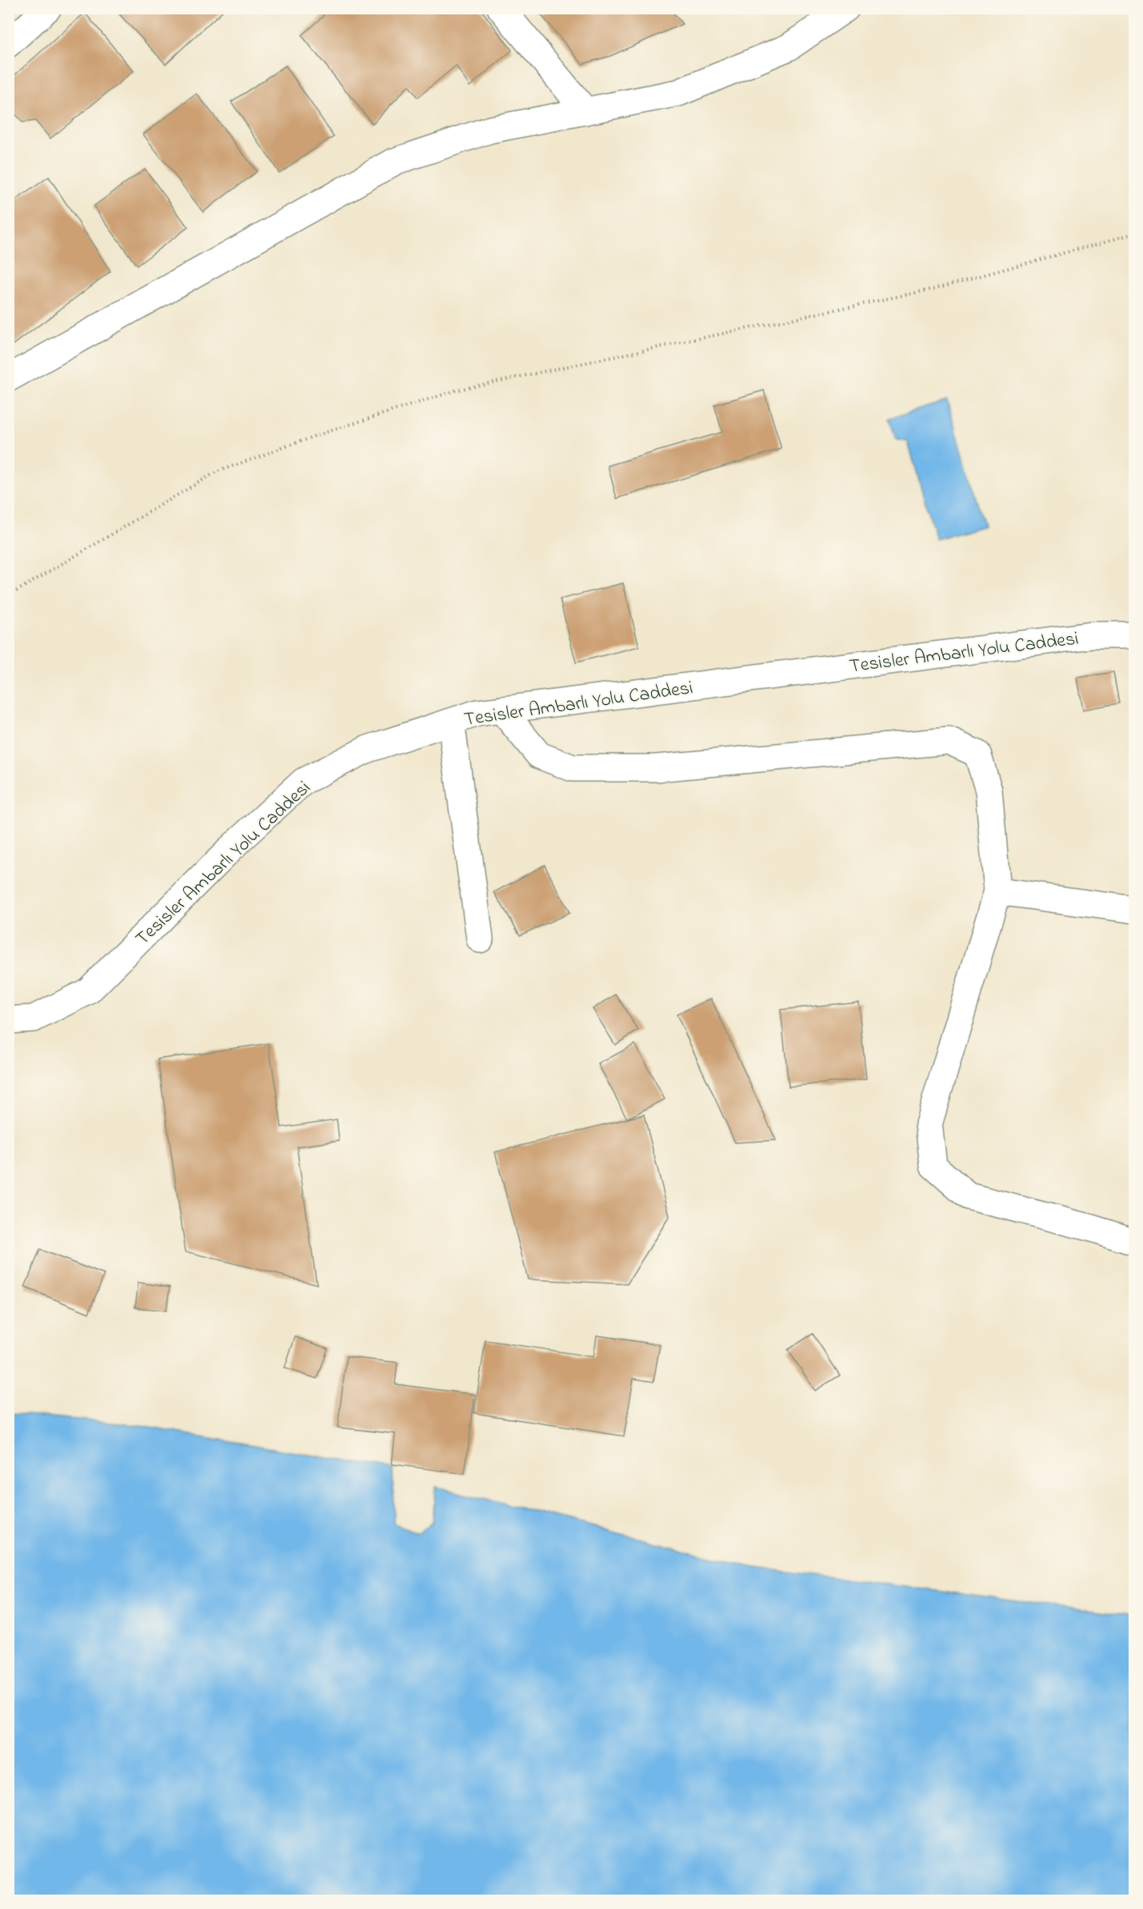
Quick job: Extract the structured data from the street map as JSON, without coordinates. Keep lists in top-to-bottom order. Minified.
{"streets":{"street":["Tesisler Ambarlı Yolu Caddesi"]}}
